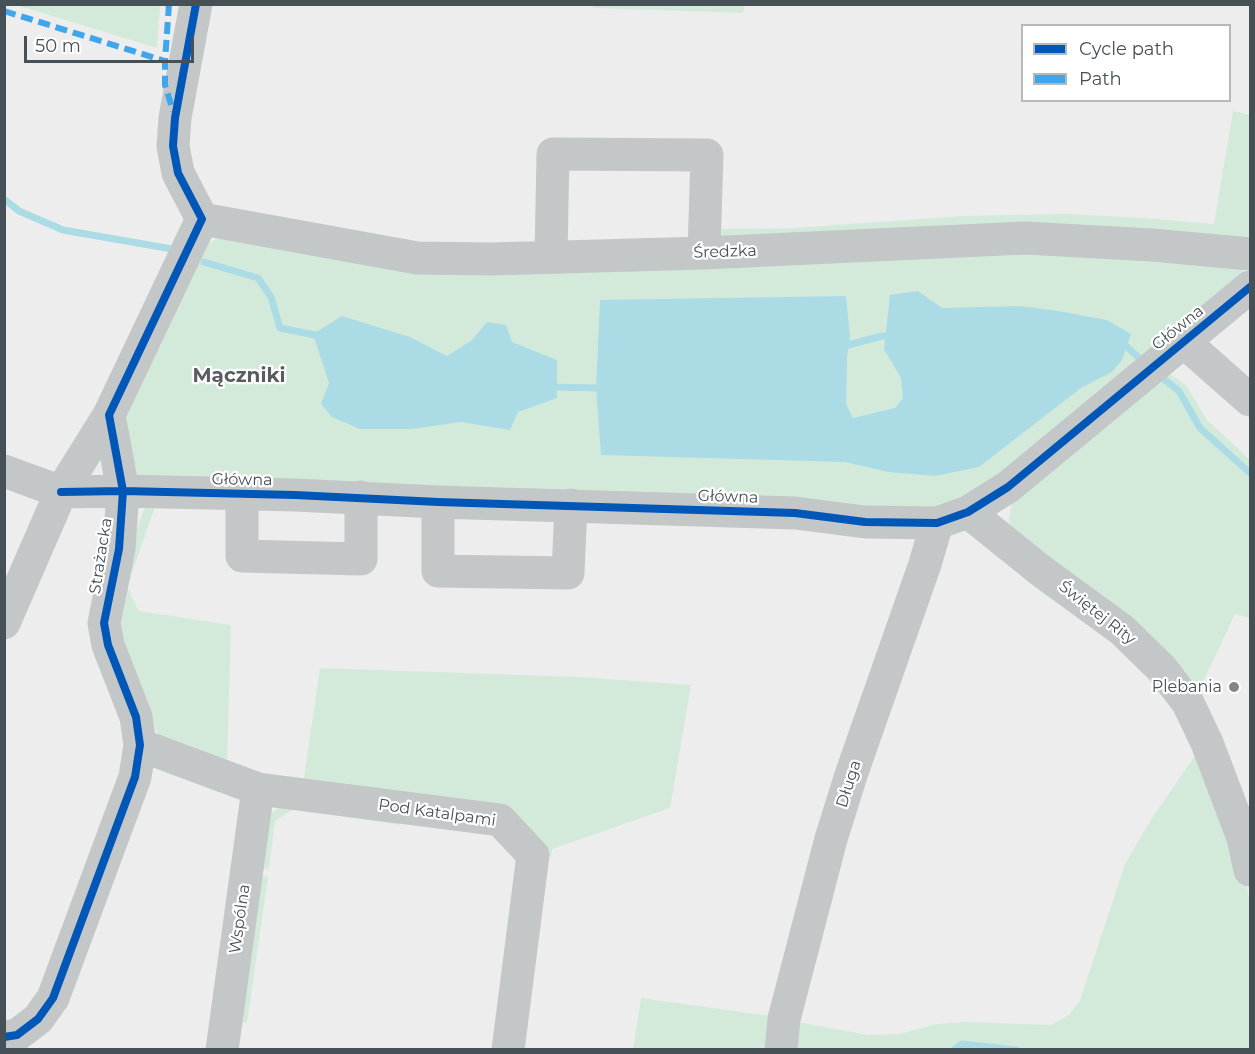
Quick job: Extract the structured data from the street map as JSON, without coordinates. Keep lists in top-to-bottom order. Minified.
{"streets":{"street":["Średzka","Główna","Strażacka","Świętej Rity","Długa","Pod Katalpami","Wspólna"]},"crossings":[["Główna","Strażacka"],["Główna","Świętej Rity"],["Główna","Długa"],["Strażacka","Pod Katalpami"],["Pod Katalpami","Wspólna"]],"districts":["Mączniki"],"places":["Plebania"],"legend":["Cycle path","Path"],"scale_bar":"50 m"}
